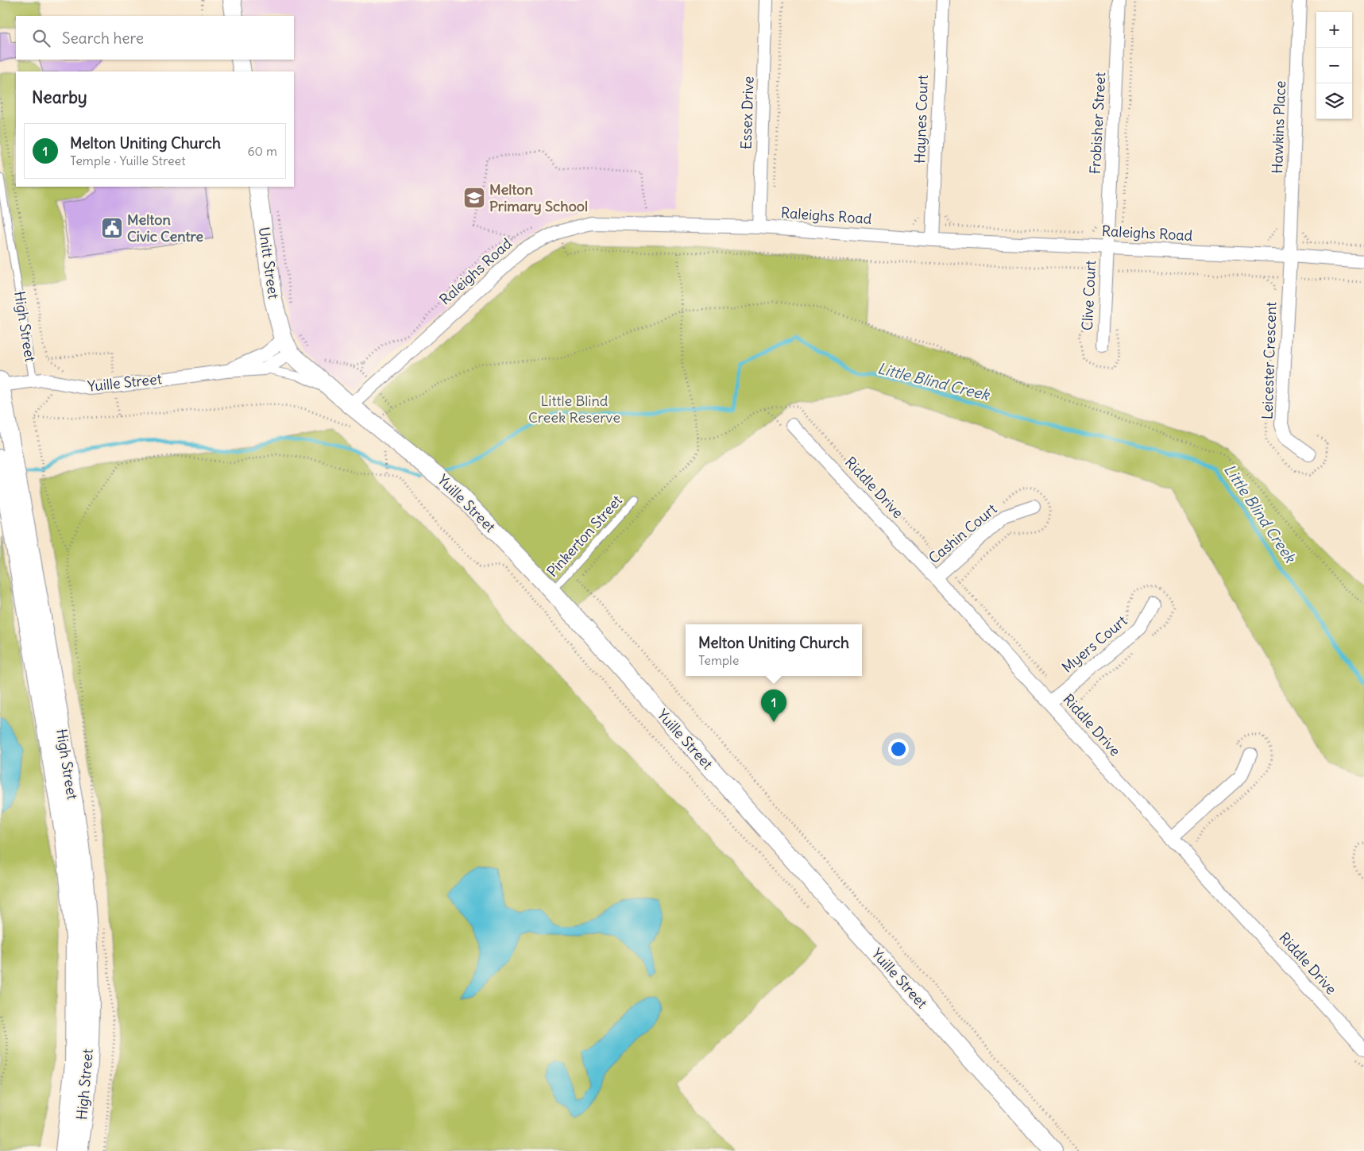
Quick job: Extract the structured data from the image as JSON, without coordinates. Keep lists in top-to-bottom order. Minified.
{"streets":{"main road":["Unitt Street","High Street","Yuille Street"],"street":["Essex Drive","Haynes Court","Frobisher Street","Hawkins Place","Raleighs Road","Clive Court","Leicester Crescent","Riddle Drive","Cashin Court","Myers Court"],"lane":["Pinkerton Street"]},"crossings":[["Essex Drive","Raleighs Road"],["Haynes Court","Raleighs Road"],["Frobisher Street","Raleighs Road"],["Frobisher Street","Clive Court"],["Hawkins Place","Raleighs Road"],["Hawkins Place","Leicester Crescent"],["Raleighs Road","Clive Court"],["Raleighs Road","Leicester Crescent"],["Raleighs Road","Yuille Street"],["Unitt Street","Yuille Street"],["High Street","Yuille Street"],["Yuille Street","Pinkerton Street"],["Riddle Drive","Cashin Court"],["Riddle Drive","Myers Court"]],"water":["Little Blind Creek"],"parks":["Little Blind Creek Reserve"],"places":{"school or university":["Melton Primary School"],"public building":["Melton Civic Centre"]},"page":{"map_buttons":["+","−"],"search":"Search here","heading":"Nearby","list":[{"mark":"1","name":"Melton Uniting Church","note":"Temple · Yuille Street","value":"60 m"}],"popup":["Melton Uniting Church","Temple"],"pins":"1"}}
